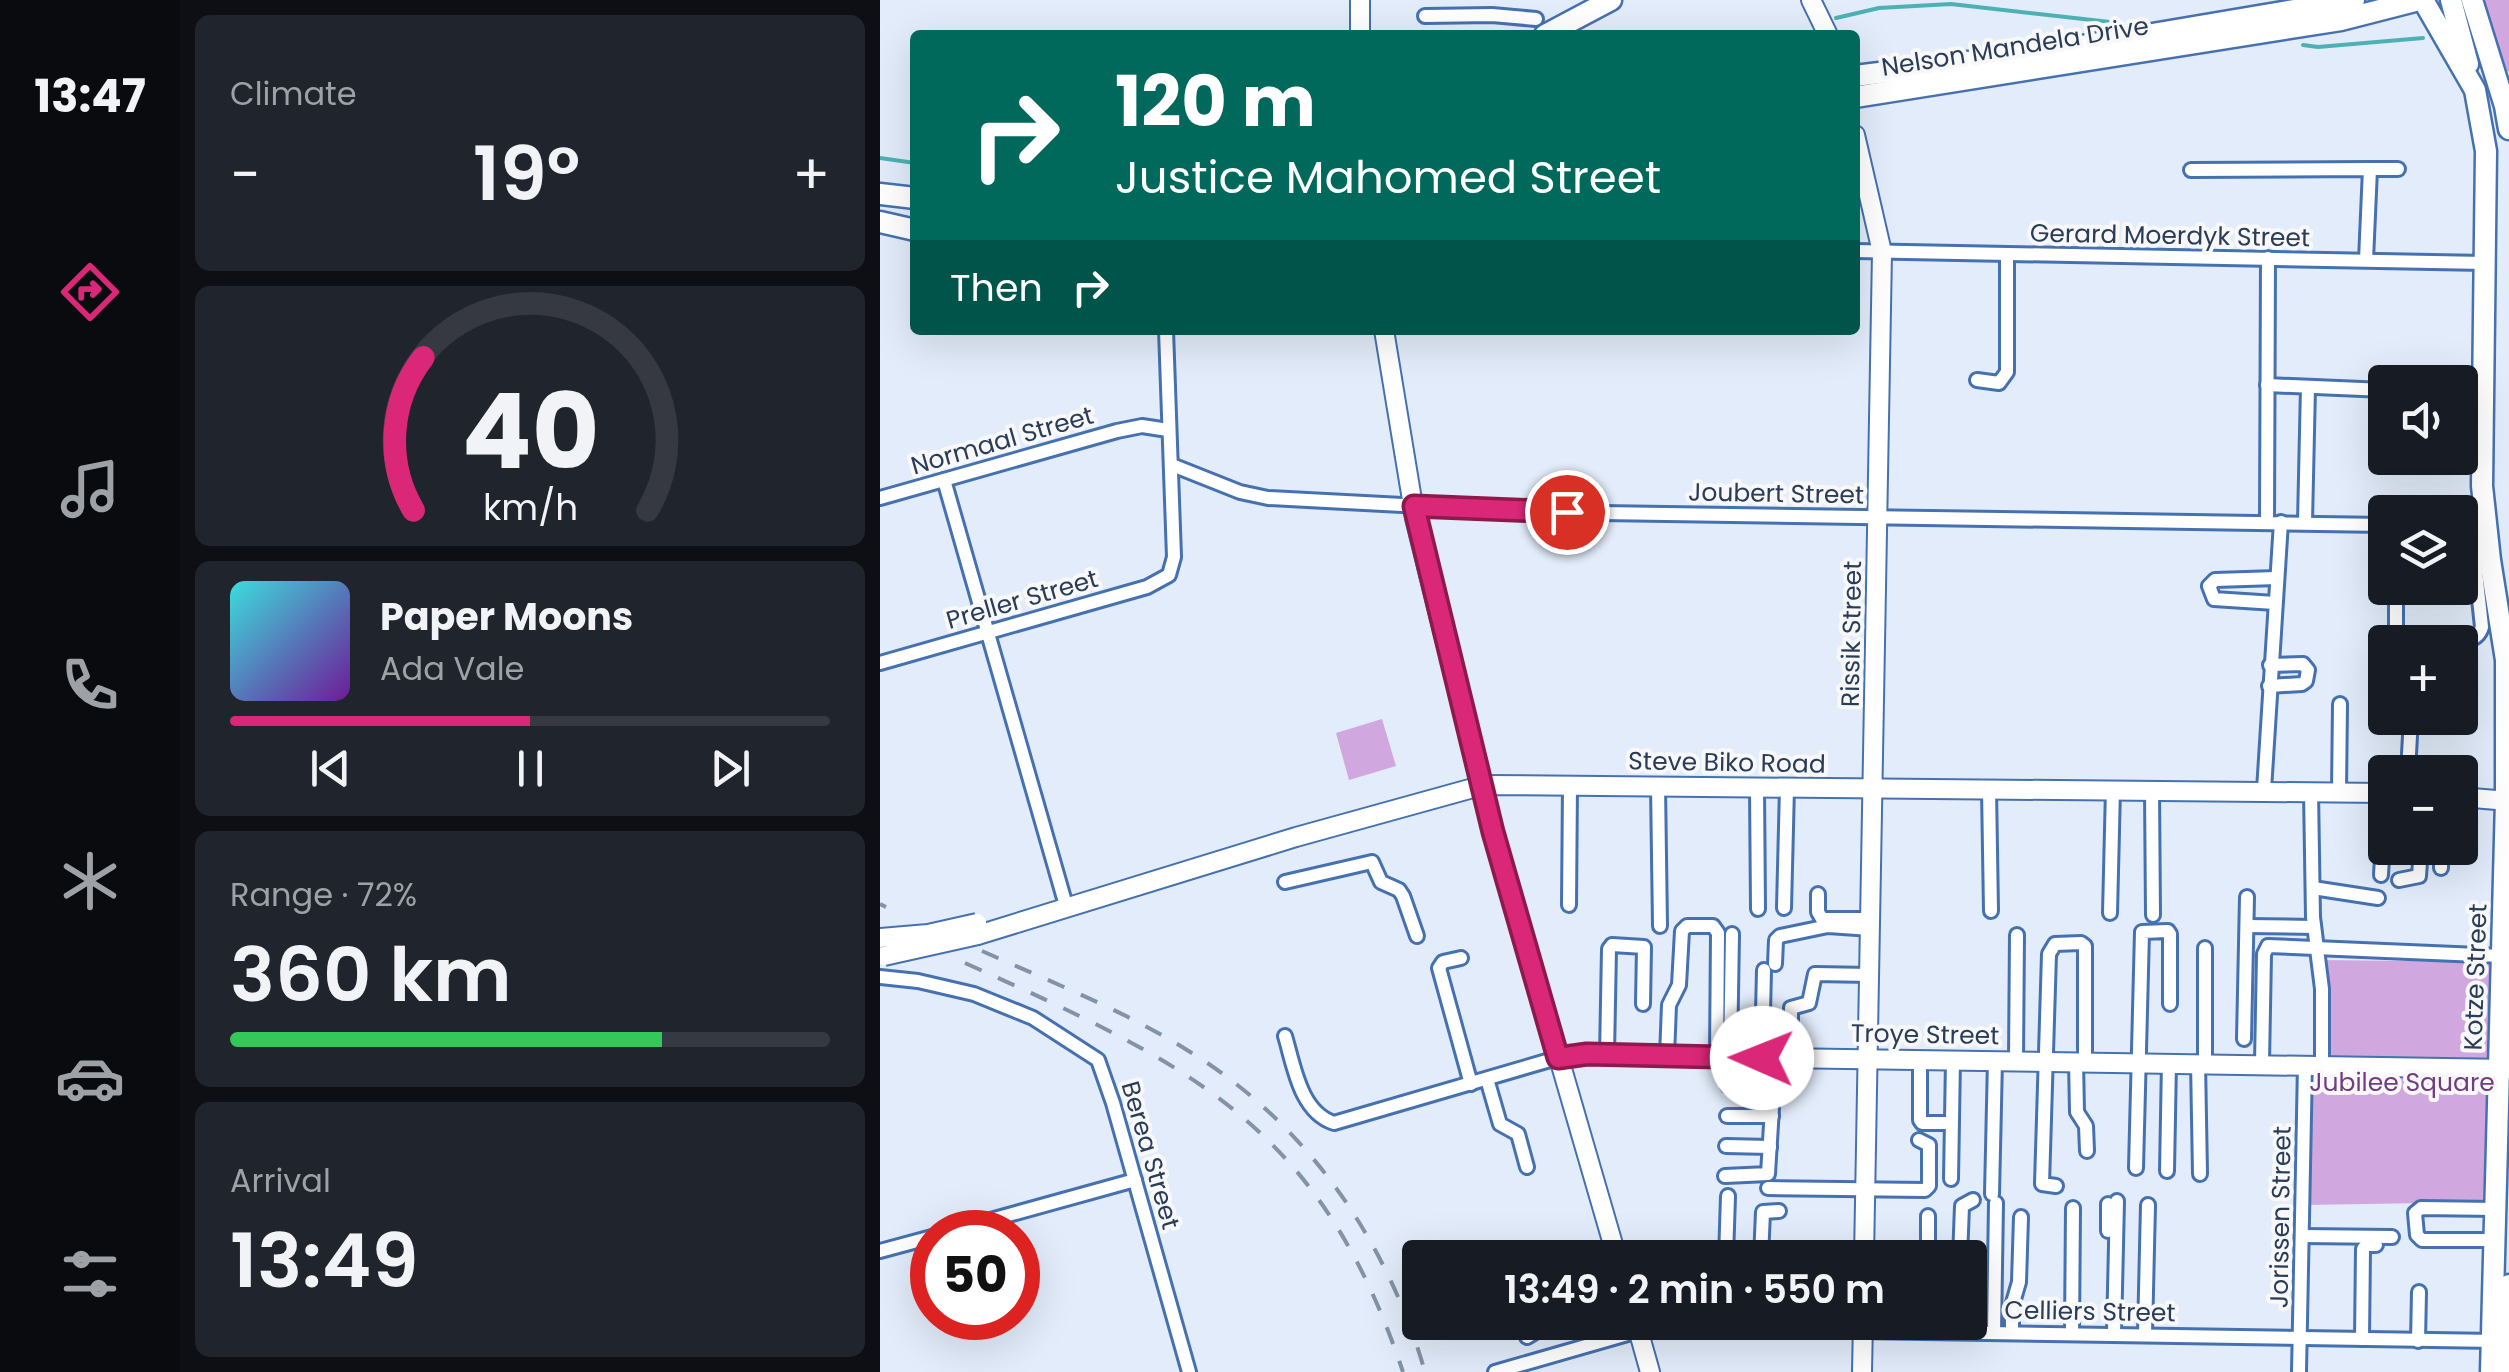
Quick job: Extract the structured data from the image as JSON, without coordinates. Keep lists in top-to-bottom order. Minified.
{"streets":{"main road":["Nelson Mandela Drive","Rissik Street","Steve Biko Road","Kotze Street","Troye Street"],"street":["Gerard Moerdyk Street","Normaal Street","Joubert Street","Preller Street","Berea Street","Jorissen Street","Celliers Street"]},"crossings":[["Nelson Mandela Drive","Kotze Street"],["Gerard Moerdyk Street","Rissik Street"],["Gerard Moerdyk Street","Kotze Street"],["Joubert Street","Preller Street"],["Joubert Street","Rissik Street"],["Rissik Street","Steve Biko Road"],["Rissik Street","Troye Street"],["Steve Biko Road","Jorissen Street"],["Kotze Street","Troye Street"],["Kotze Street","Celliers Street"],["Troye Street","Jorissen Street"],["Jorissen Street","Celliers Street"]],"parks":["Jubilee Square"],"page":{"tabs":"13:47","tile":["Climate",["Range · 72%","360 km"],["Arrival","13:49"]],"turn":["120 m","Justice Mahomed Street"],"heat":["−","19°","+"],"then":"Then","map_buttons":["+","−"],"song":["Paper Moons","Ada Vale"],"limit":"50","trip":"13:49 · 2 min · 550 m","gauge":["40","km/h"]}}
